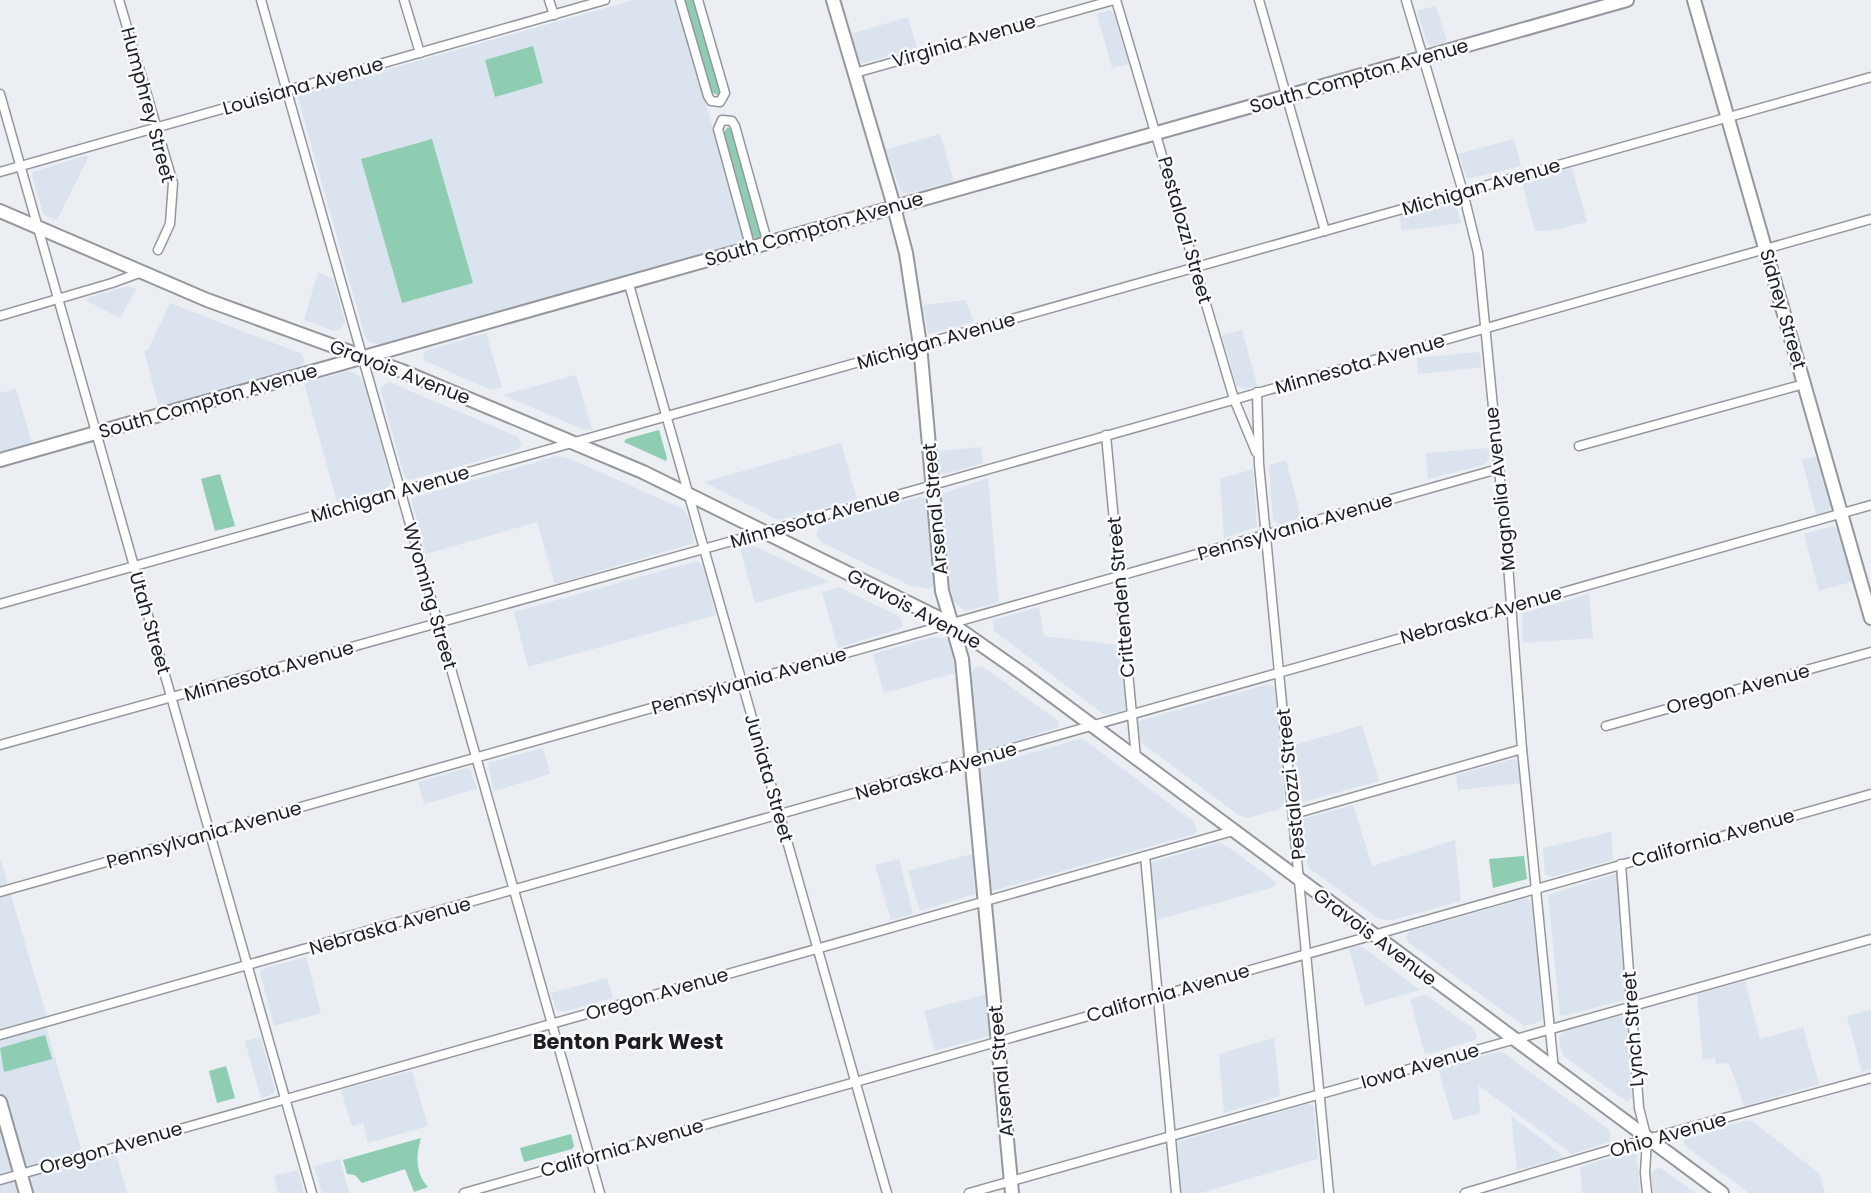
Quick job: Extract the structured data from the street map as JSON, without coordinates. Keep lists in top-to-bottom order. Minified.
{"streets":{"main road":["South Compton Avenue","Sidney Street","Gravois Avenue","Arsenal Street"],"street":["Virginia Avenue","Louisiana Avenue","Humphrey Street","Michigan Avenue","Pestalozzi Street","Minnesota Avenue","Magnolia Avenue","Pennsylvania Avenue","Wyoming Street","Crittenden Street","Nebraska Avenue","Utah Street","Oregon Avenue","Juniata Street","California Avenue","Lynch Street","Iowa Avenue","Ohio Avenue"]},"crossings":[["Virginia Avenue","Pestalozzi Street"],["Virginia Avenue","Arsenal Street"],["South Compton Avenue","Pestalozzi Street"],["South Compton Avenue","Gravois Avenue"],["South Compton Avenue","Magnolia Avenue"],["South Compton Avenue","Arsenal Street"],["South Compton Avenue","Wyoming Street"],["South Compton Avenue","Utah Street"],["South Compton Avenue","Juniata Street"],["Louisiana Avenue","Humphrey Street"],["Louisiana Avenue","Wyoming Street"],["Louisiana Avenue","Utah Street"],["Michigan Avenue","Pestalozzi Street"],["Michigan Avenue","Sidney Street"],["Michigan Avenue","Gravois Avenue"],["Michigan Avenue","Magnolia Avenue"],["Michigan Avenue","Arsenal Street"],["Michigan Avenue","Wyoming Street"],["Michigan Avenue","Utah Street"],["Michigan Avenue","Juniata Street"],["Pestalozzi Street","Minnesota Avenue"],["Pestalozzi Street","Gravois Avenue"],["Pestalozzi Street","Pennsylvania Avenue"],["Pestalozzi Street","Nebraska Avenue"],["Pestalozzi Street","California Avenue"],["Pestalozzi Street","Iowa Avenue"],["Sidney Street","Minnesota Avenue"],["Sidney Street","Nebraska Avenue"],["Minnesota Avenue","Gravois Avenue"],["Minnesota Avenue","Magnolia Avenue"],["Minnesota Avenue","Arsenal Street"],["Minnesota Avenue","Wyoming Street"],["Minnesota Avenue","Crittenden Street"],["Minnesota Avenue","Utah Street"],["Minnesota Avenue","Juniata Street"],["Gravois Avenue","Magnolia Avenue"],["Gravois Avenue","Arsenal Street"],["Gravois Avenue","Pennsylvania Avenue"],["Gravois Avenue","Wyoming Street"],["Gravois Avenue","Crittenden Street"],["Gravois Avenue","Nebraska Avenue"],["Gravois Avenue","Utah Street"],["Gravois Avenue","Oregon Avenue"],["Gravois Avenue","Juniata Street"],["Gravois Avenue","California Avenue"],["Gravois Avenue","Lynch Street"],["Gravois Avenue","Iowa Avenue"],["Gravois Avenue","Ohio Avenue"],["Magnolia Avenue","Pennsylvania Avenue"],["Magnolia Avenue","Nebraska Avenue"],["Magnolia Avenue","California Avenue"],["Magnolia Avenue","Iowa Avenue"],["Arsenal Street","Pennsylvania Avenue"],["Arsenal Street","Nebraska Avenue"],["Arsenal Street","Oregon Avenue"],["Arsenal Street","California Avenue"],["Arsenal Street","Iowa Avenue"],["Pennsylvania Avenue","Wyoming Street"],["Pennsylvania Avenue","Crittenden Street"],["Pennsylvania Avenue","Utah Street"],["Pennsylvania Avenue","Juniata Street"],["Wyoming Street","Nebraska Avenue"],["Wyoming Street","Oregon Avenue"],["Wyoming Street","California Avenue"],["Crittenden Street","Nebraska Avenue"],["Nebraska Avenue","Utah Street"],["Nebraska Avenue","Juniata Street"],["Utah Street","Oregon Avenue"],["Oregon Avenue","Juniata Street"],["Juniata Street","California Avenue"],["California Avenue","Lynch Street"],["Lynch Street","Iowa Avenue"],["Lynch Street","Ohio Avenue"]],"districts":["Benton Park West"]}
